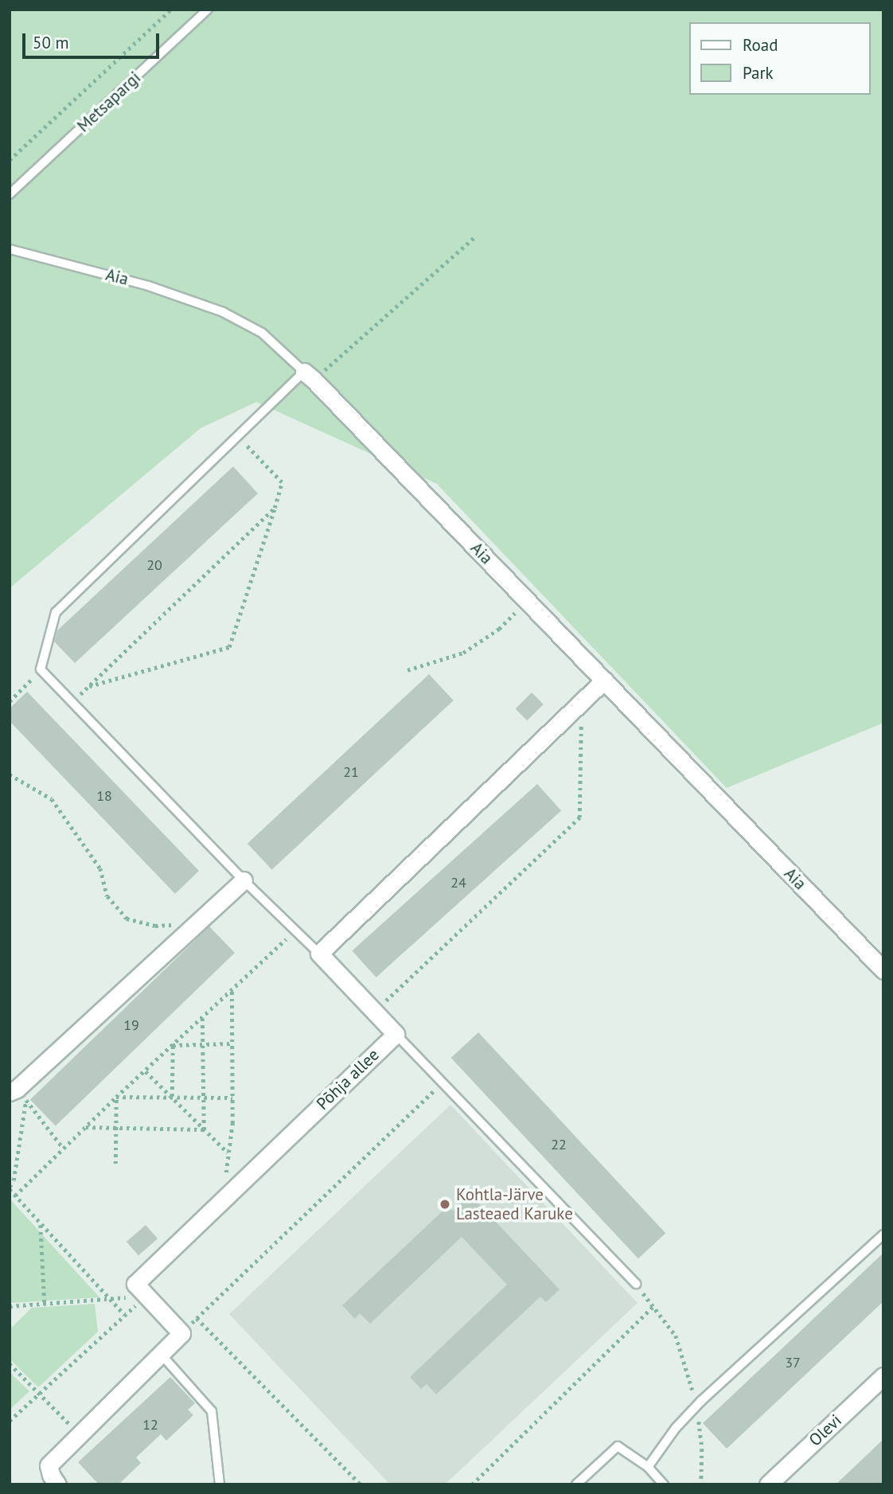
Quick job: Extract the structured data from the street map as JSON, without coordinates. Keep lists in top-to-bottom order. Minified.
{"streets":{"street":["Aia","Põhja allee","Olevi"],"lane":["Metsapargi"]},"places":["Kohtla-Järve Lasteaed Karuke"],"house_numbers":["20","21","18","24","19","22","37","12"],"legend":["Road","Park"],"scale_bar":"50 m"}
